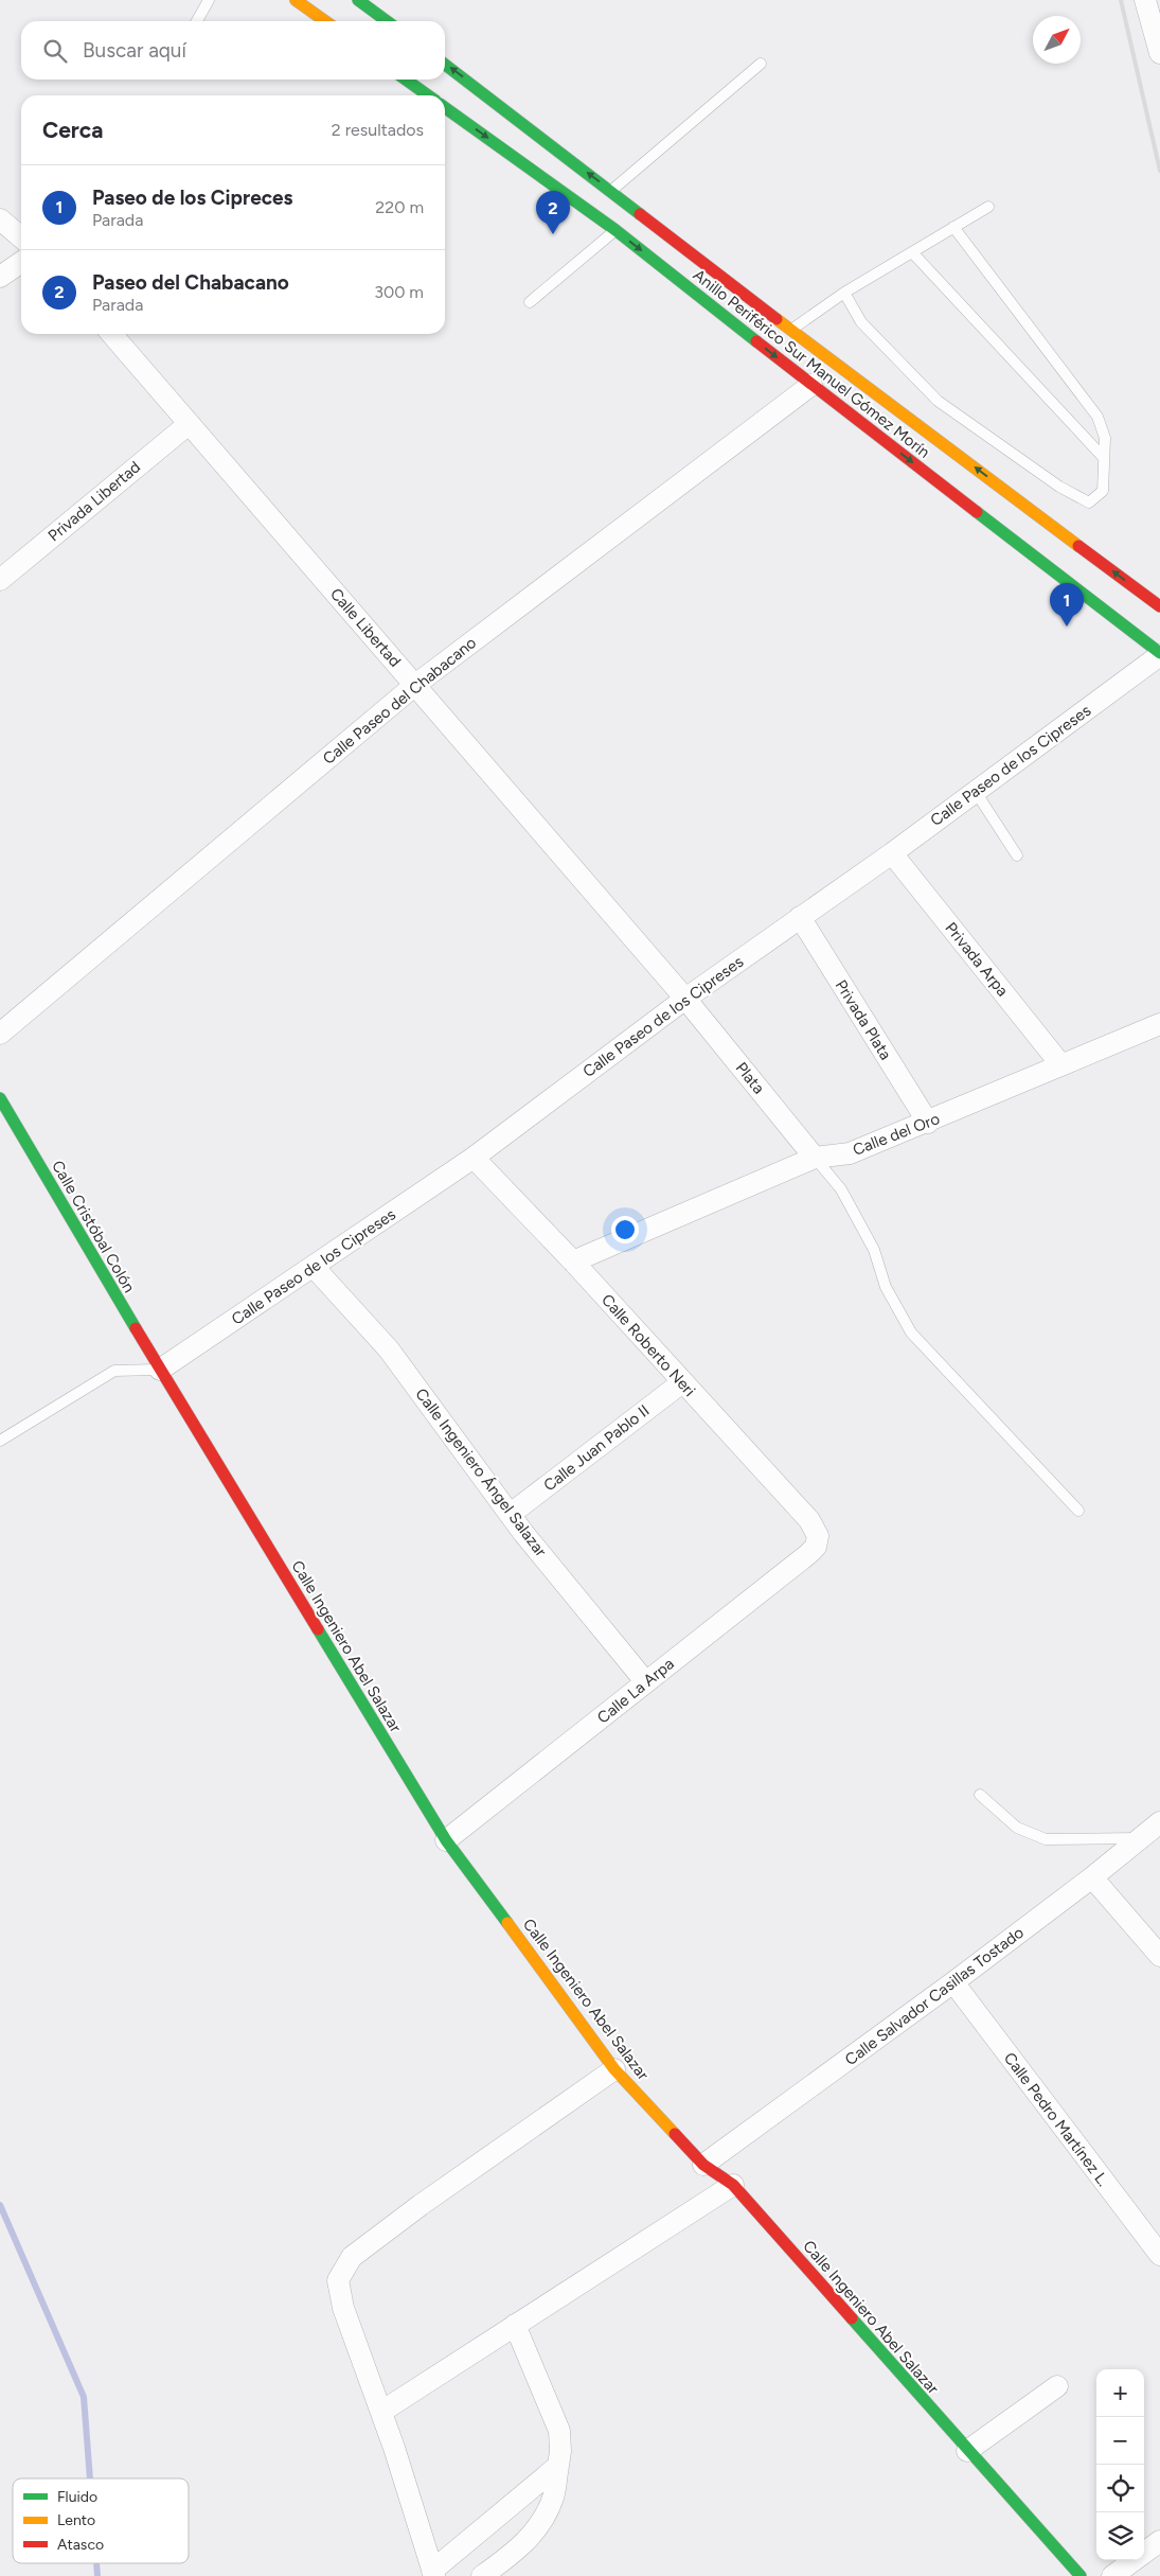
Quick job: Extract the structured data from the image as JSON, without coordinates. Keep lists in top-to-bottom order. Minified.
{"streets":{"street":["Anillo Periférico Sur Manuel Gómez Morín","Privada Libertad","Calle Libertad","Calle Paseo del Chabacano","Calle Paseo de los Cipreses","Privada Arpa","Privada Plata","Plata","Calle del Oro","Calle Cristóbal Colón","Calle Roberto Neri","Calle Juan Pablo II","Calle Ingeniero Ángel Salazar","Calle Ingeniero Abel Salazar","Calle La Arpa","Calle Salvador Casillas Tostado","Calle Pedro Martínez L."]},"crossings":[["Anillo Periférico Sur Manuel Gómez Morín","Calle Paseo del Chabacano"],["Anillo Periférico Sur Manuel Gómez Morín","Calle Paseo de los Cipreses"],["Privada Libertad","Calle Libertad"],["Calle Libertad","Calle Paseo del Chabacano"],["Calle Libertad","Calle Paseo de los Cipreses"],["Calle Libertad","Plata"],["Calle Paseo de los Cipreses","Privada Arpa"],["Calle Paseo de los Cipreses","Privada Plata"],["Calle Paseo de los Cipreses","Plata"],["Calle Paseo de los Cipreses","Calle Cristóbal Colón"],["Calle Paseo de los Cipreses","Calle Roberto Neri"],["Calle Paseo de los Cipreses","Calle Ingeniero Ángel Salazar"],["Calle Paseo de los Cipreses","Calle Ingeniero Abel Salazar"],["Privada Arpa","Calle del Oro"],["Privada Plata","Calle del Oro"],["Plata","Calle del Oro"],["Calle del Oro","Calle Roberto Neri"],["Calle Cristóbal Colón","Calle Ingeniero Abel Salazar"],["Calle Roberto Neri","Calle Juan Pablo II"],["Calle Roberto Neri","Calle La Arpa"],["Calle Juan Pablo II","Calle Ingeniero Ángel Salazar"],["Calle Ingeniero Ángel Salazar","Calle La Arpa"],["Calle Ingeniero Abel Salazar","Calle La Arpa"],["Calle Ingeniero Abel Salazar","Calle Salvador Casillas Tostado"],["Calle Salvador Casillas Tostado","Calle Pedro Martínez L."]],"legend":["Fluido","Lento","Atasco"],"north":"top right","page":{"search":"Buscar aquí","heading":["Cerca","2 resultados"],"list":[{"mark":"1","name":"Paseo de los Cipreces","note":"Parada","value":"220 m"},{"mark":"2","name":"Paseo del Chabacano","note":"Parada","value":"300 m"}],"pins":["2","1"],"map_buttons":["+","−"]}}
